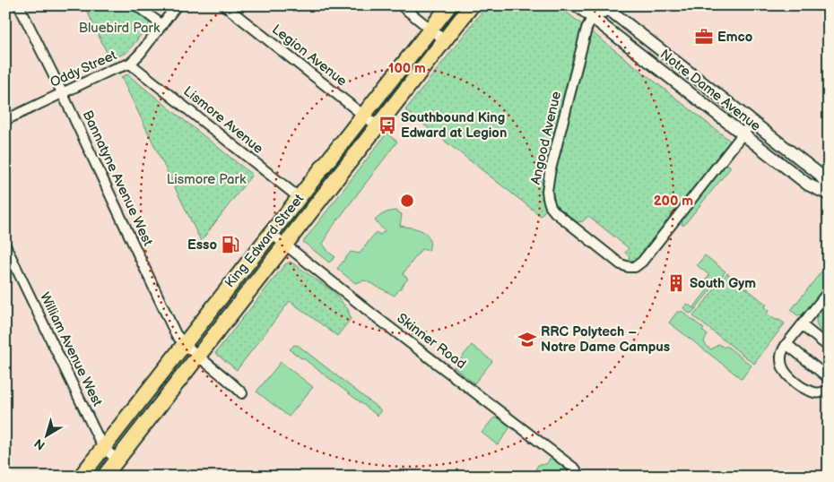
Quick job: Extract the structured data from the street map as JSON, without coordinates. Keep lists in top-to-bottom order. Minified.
{"streets":{"main road":["King Edward Street"],"street":["Legion Avenue","Oddy Street","Notre Dame Avenue","Lismore Avenue","Angood Avenue","Bannatyne Avenue West","Skinner Road","William Avenue West"]},"crossings":[["Legion Avenue","King Edward Street"],["Oddy Street","Lismore Avenue"],["Oddy Street","Bannatyne Avenue West"],["Notre Dame Avenue","Angood Avenue"],["Lismore Avenue","King Edward Street"],["Bannatyne Avenue West","King Edward Street"],["King Edward Street","Skinner Road"],["King Edward Street","William Avenue West"]],"parks":["Bluebird Park","Lismore Park"],"places":{"office":["Emco"],"bus stop":["Southbound King Edward at Legion"],"fuel station":["Esso"],"building":["South Gym"],"school or university":["RRC Polytech – Notre Dame Campus"]},"north":"bottom left","rings":["100 m","200 m"]}
